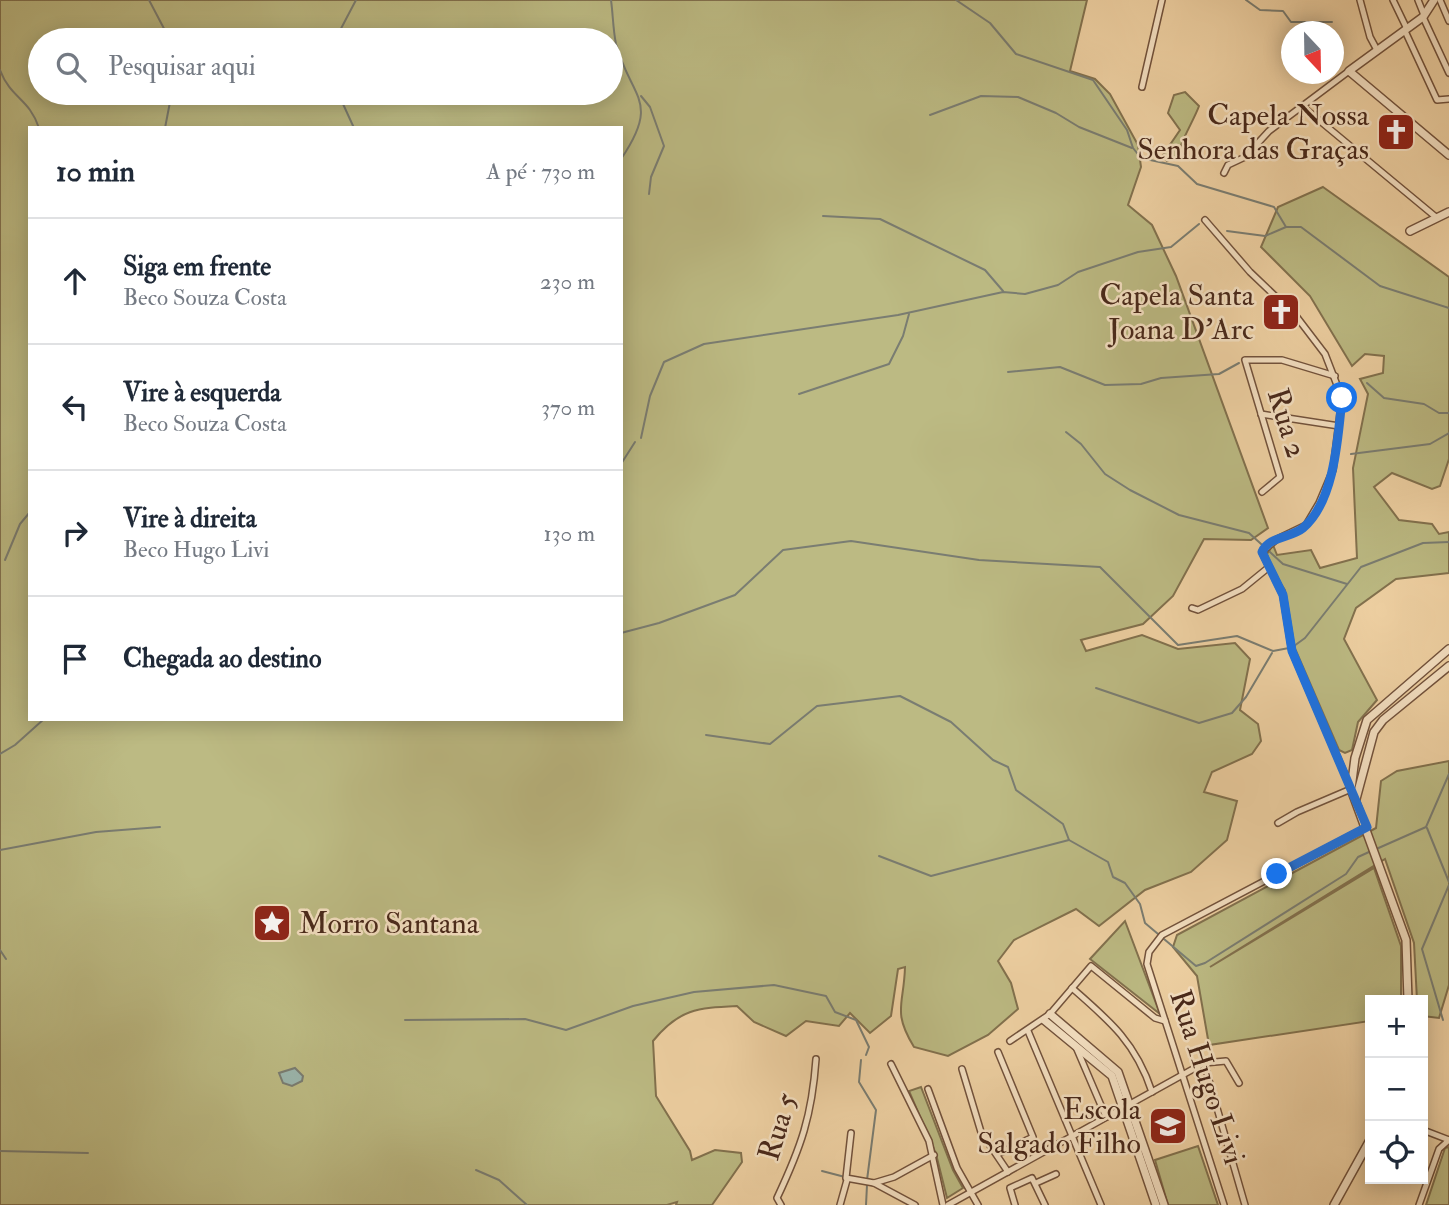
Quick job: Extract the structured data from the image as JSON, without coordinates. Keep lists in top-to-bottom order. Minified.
{"streets":{"street":["Rua 2","Rua Hugo Livi","Rua 5"]},"places":{"church":["Capela Nossa Senhora das Graças","Capela Santa Joana D'Arc"],"place":["Morro Santana"],"school or university":["Escola Salgado Filho"]},"north":"bottom","page":{"search":"Pesquisar aqui","heading":["10 min","A pé · 730 m"],"list":[["Siga em frente","Beco Souza Costa","230 m"],["Vire à esquerda","Beco Souza Costa","370 m"],["Vire à direita","Beco Hugo Livi","130 m"],"Chegada ao destino"],"map_buttons":["+","−"]}}
